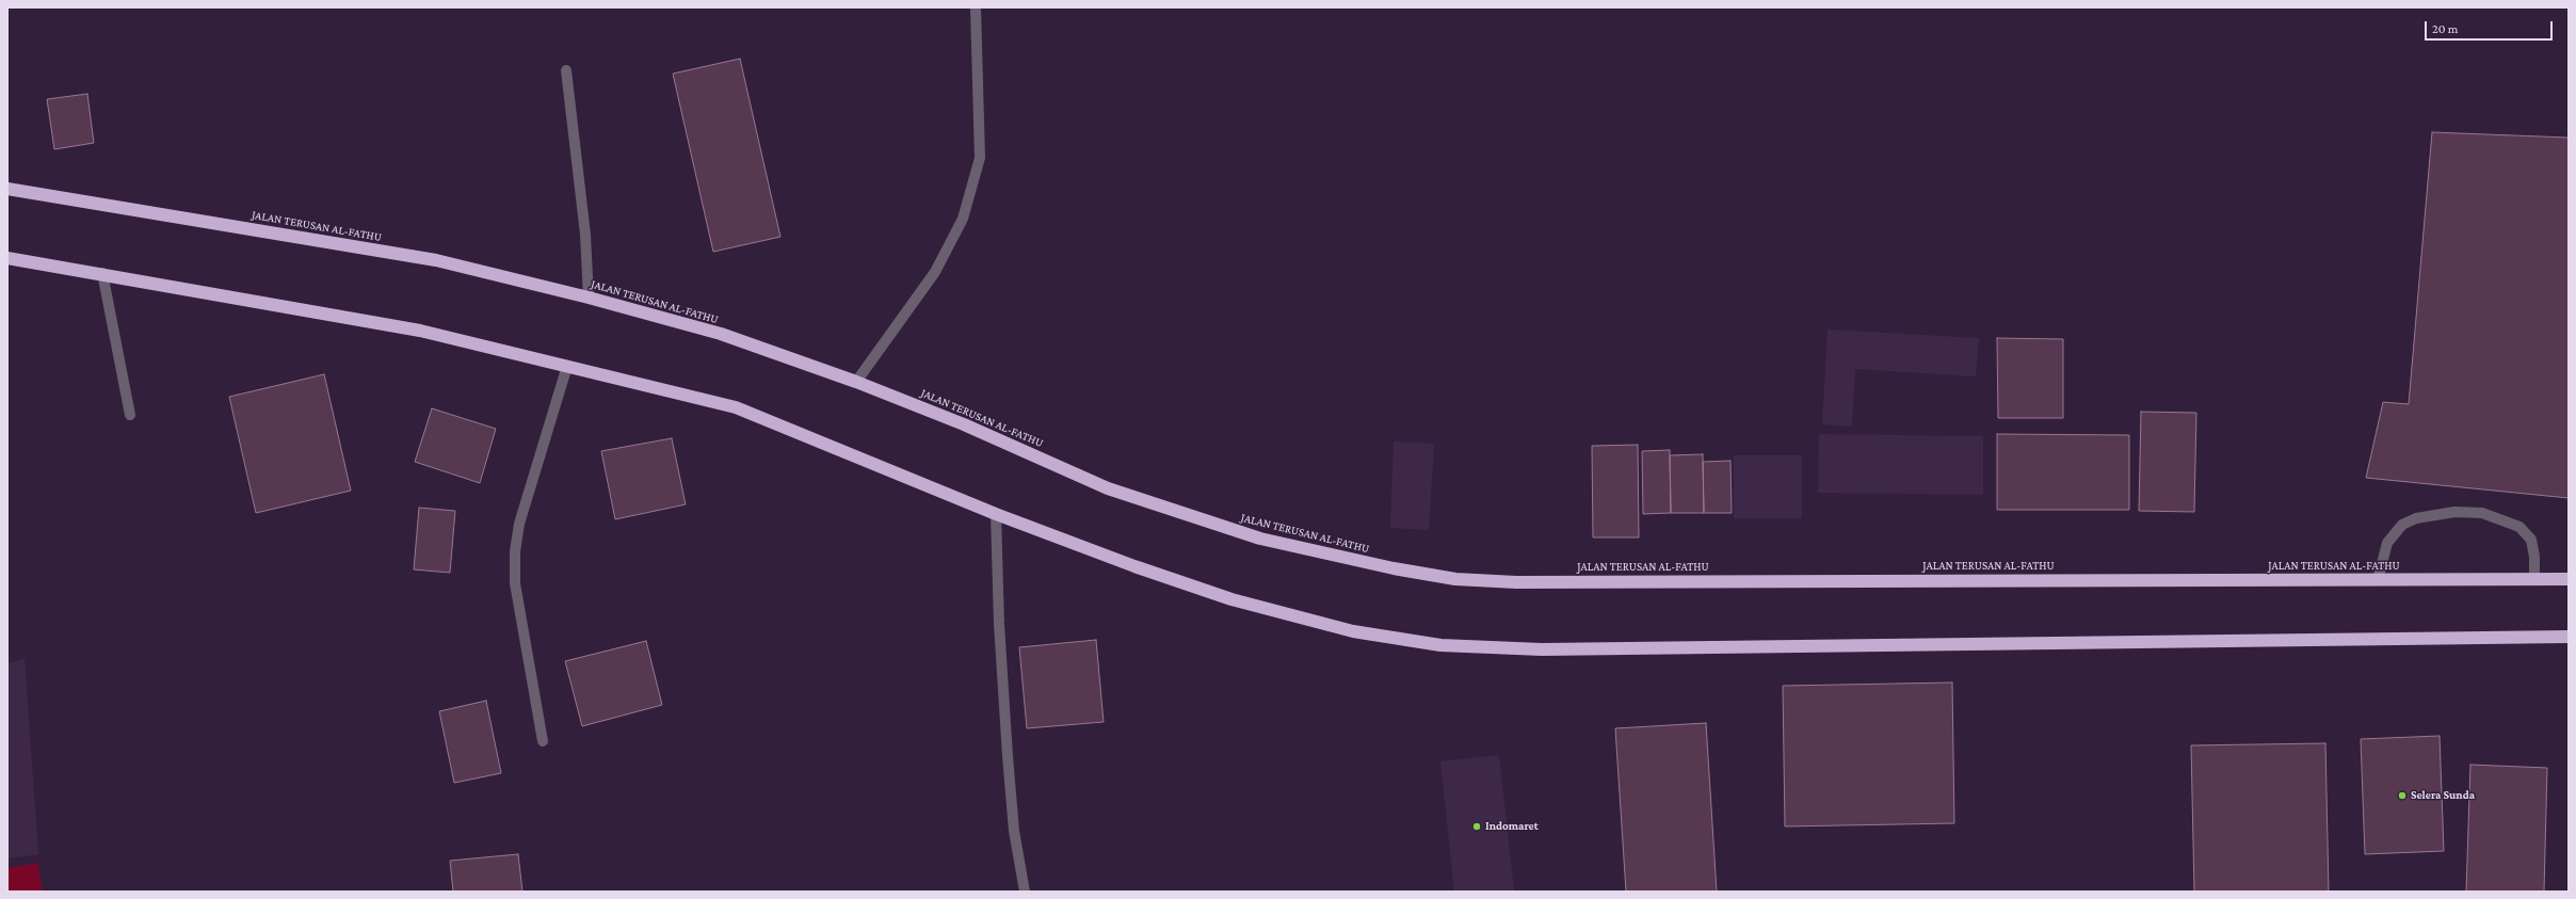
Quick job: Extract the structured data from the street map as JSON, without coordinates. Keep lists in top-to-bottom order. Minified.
{"streets":{"highway":["JALAN TERUSAN AL-FATHU"]},"places":["Selera Sunda","Indomaret"],"scale_bar":"20 m"}
